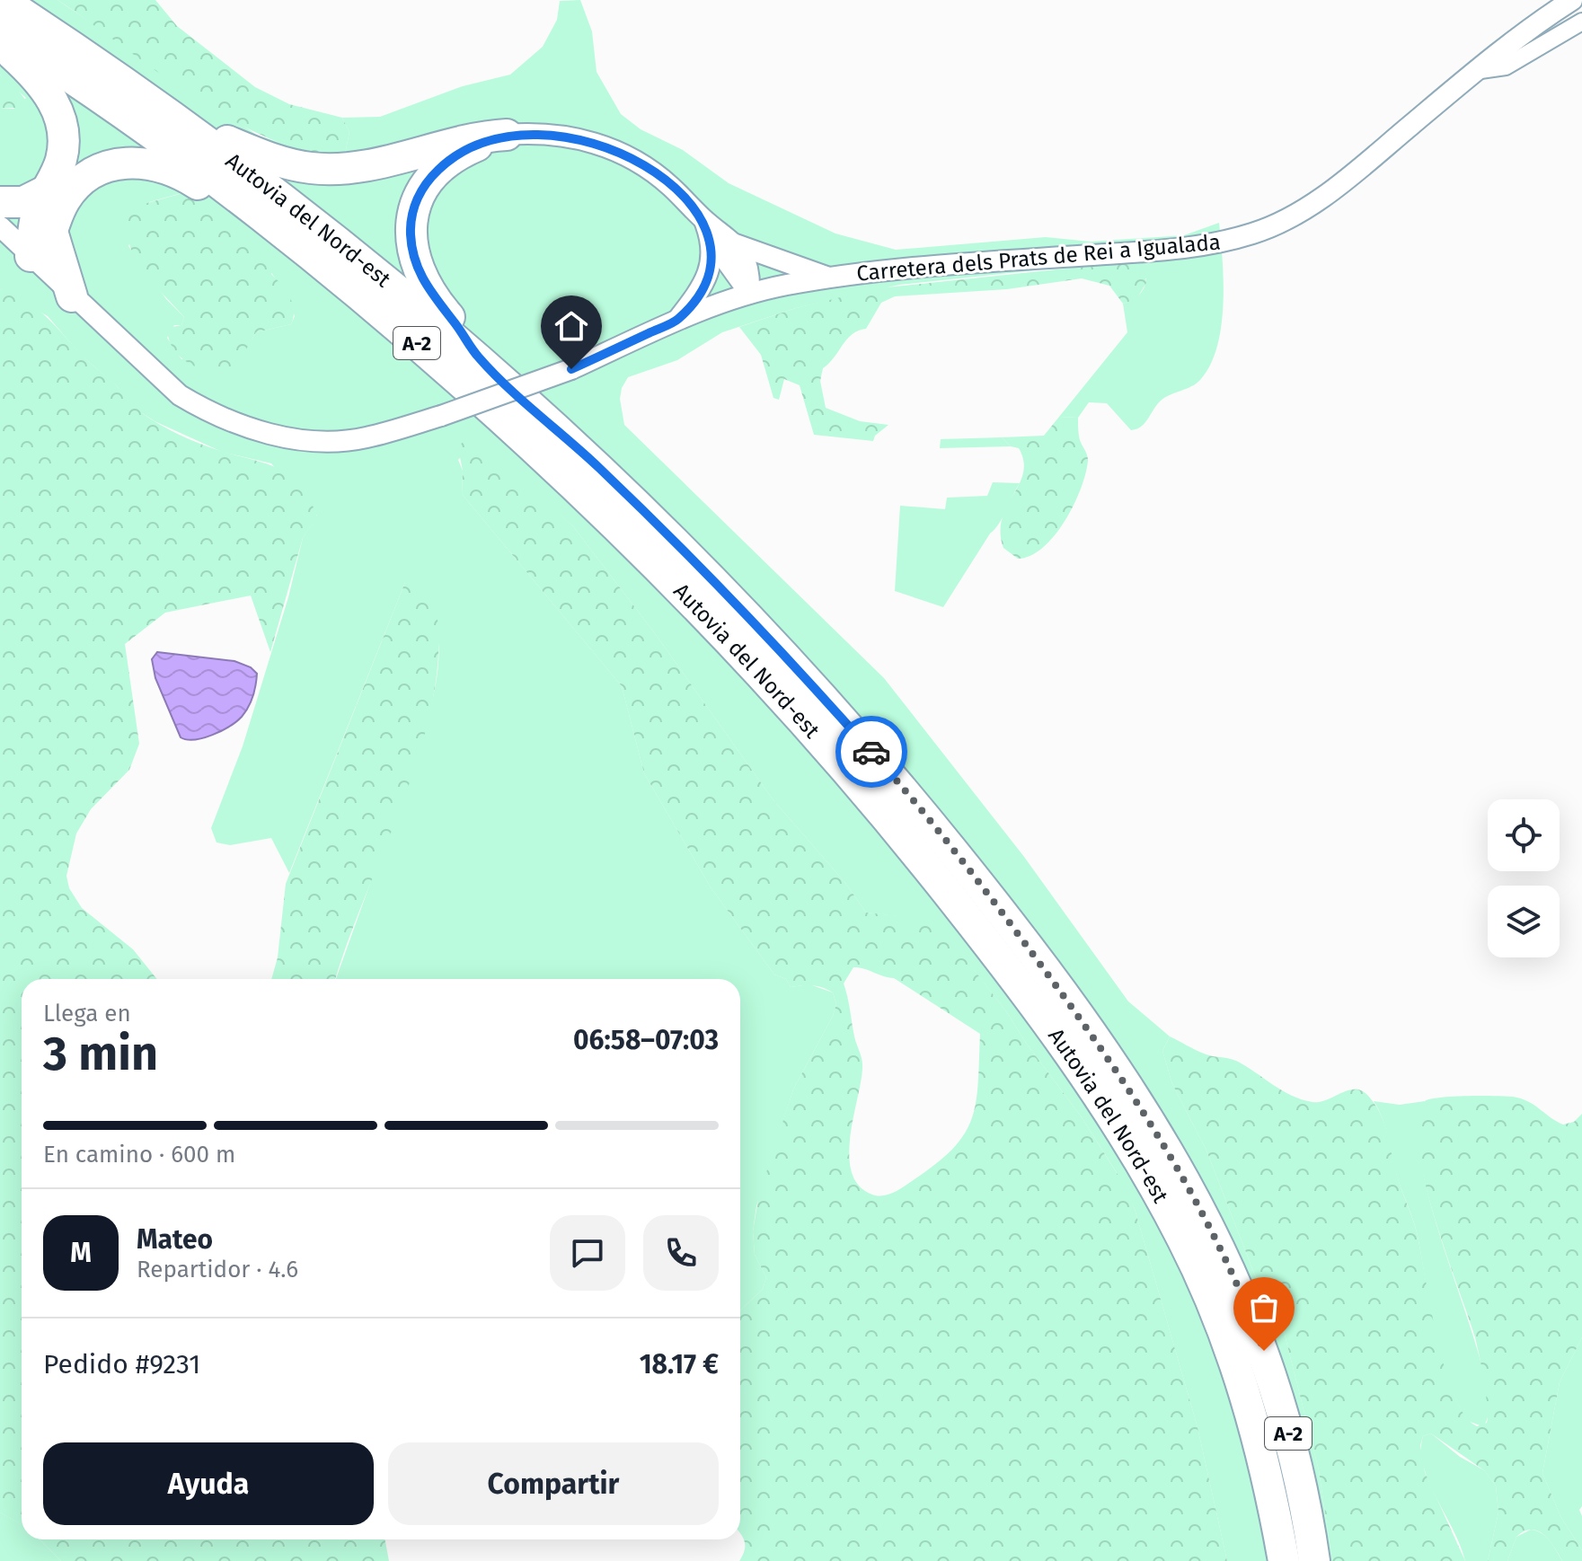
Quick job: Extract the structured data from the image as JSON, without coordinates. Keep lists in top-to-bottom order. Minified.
{"streets":{"highway":["Autovia del Nord-est","A-2"],"street":["Carretera dels Prats de Rei a Igualada"]},"page":{"heading":["3 min","Llega en","06:58–07:03"],"panel":["Mateo","Repartidor · 4.6","Pedido #9231","18.17 €"],"bar":"En camino · 600 m","round":"M","buttons":["Ayuda","Compartir"]}}
